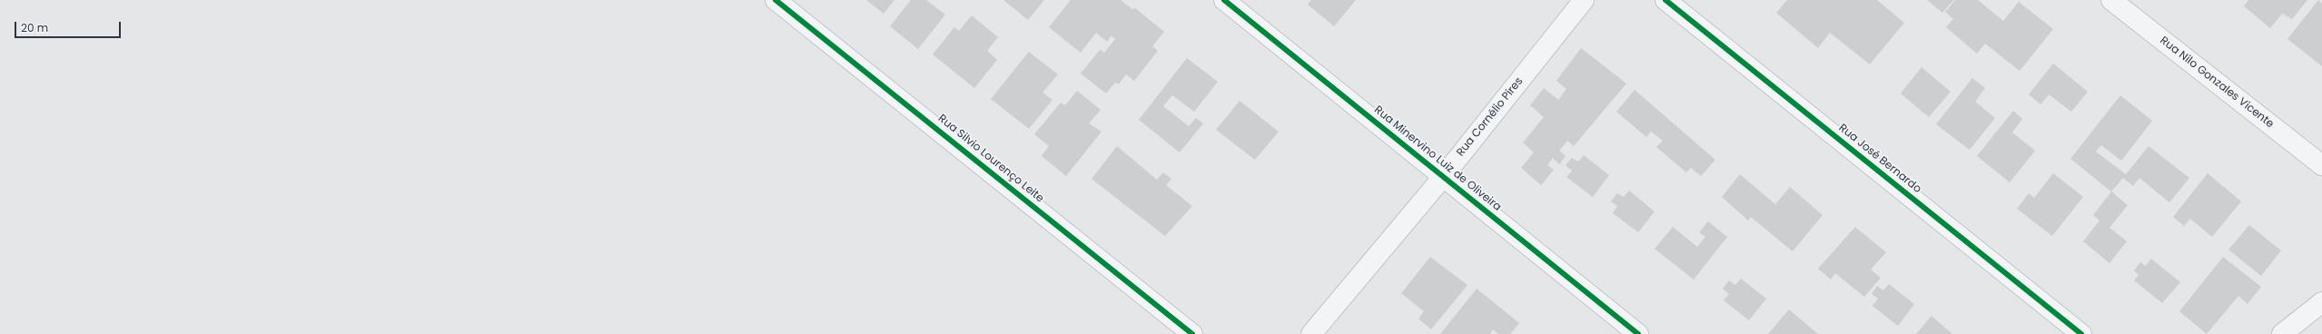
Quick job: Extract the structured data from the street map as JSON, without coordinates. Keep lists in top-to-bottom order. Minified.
{"streets":{"street":["Rua Nilo Gonzales Vicente","Rua Cornélio Pires","Rua Silvio Lourenço Leite","Rua Minervino Luiz de Oliveira","Rua José Bernardo"]},"crossings":[["Rua Cornélio Pires","Rua Minervino Luiz de Oliveira"]],"scale_bar":"20 m"}
